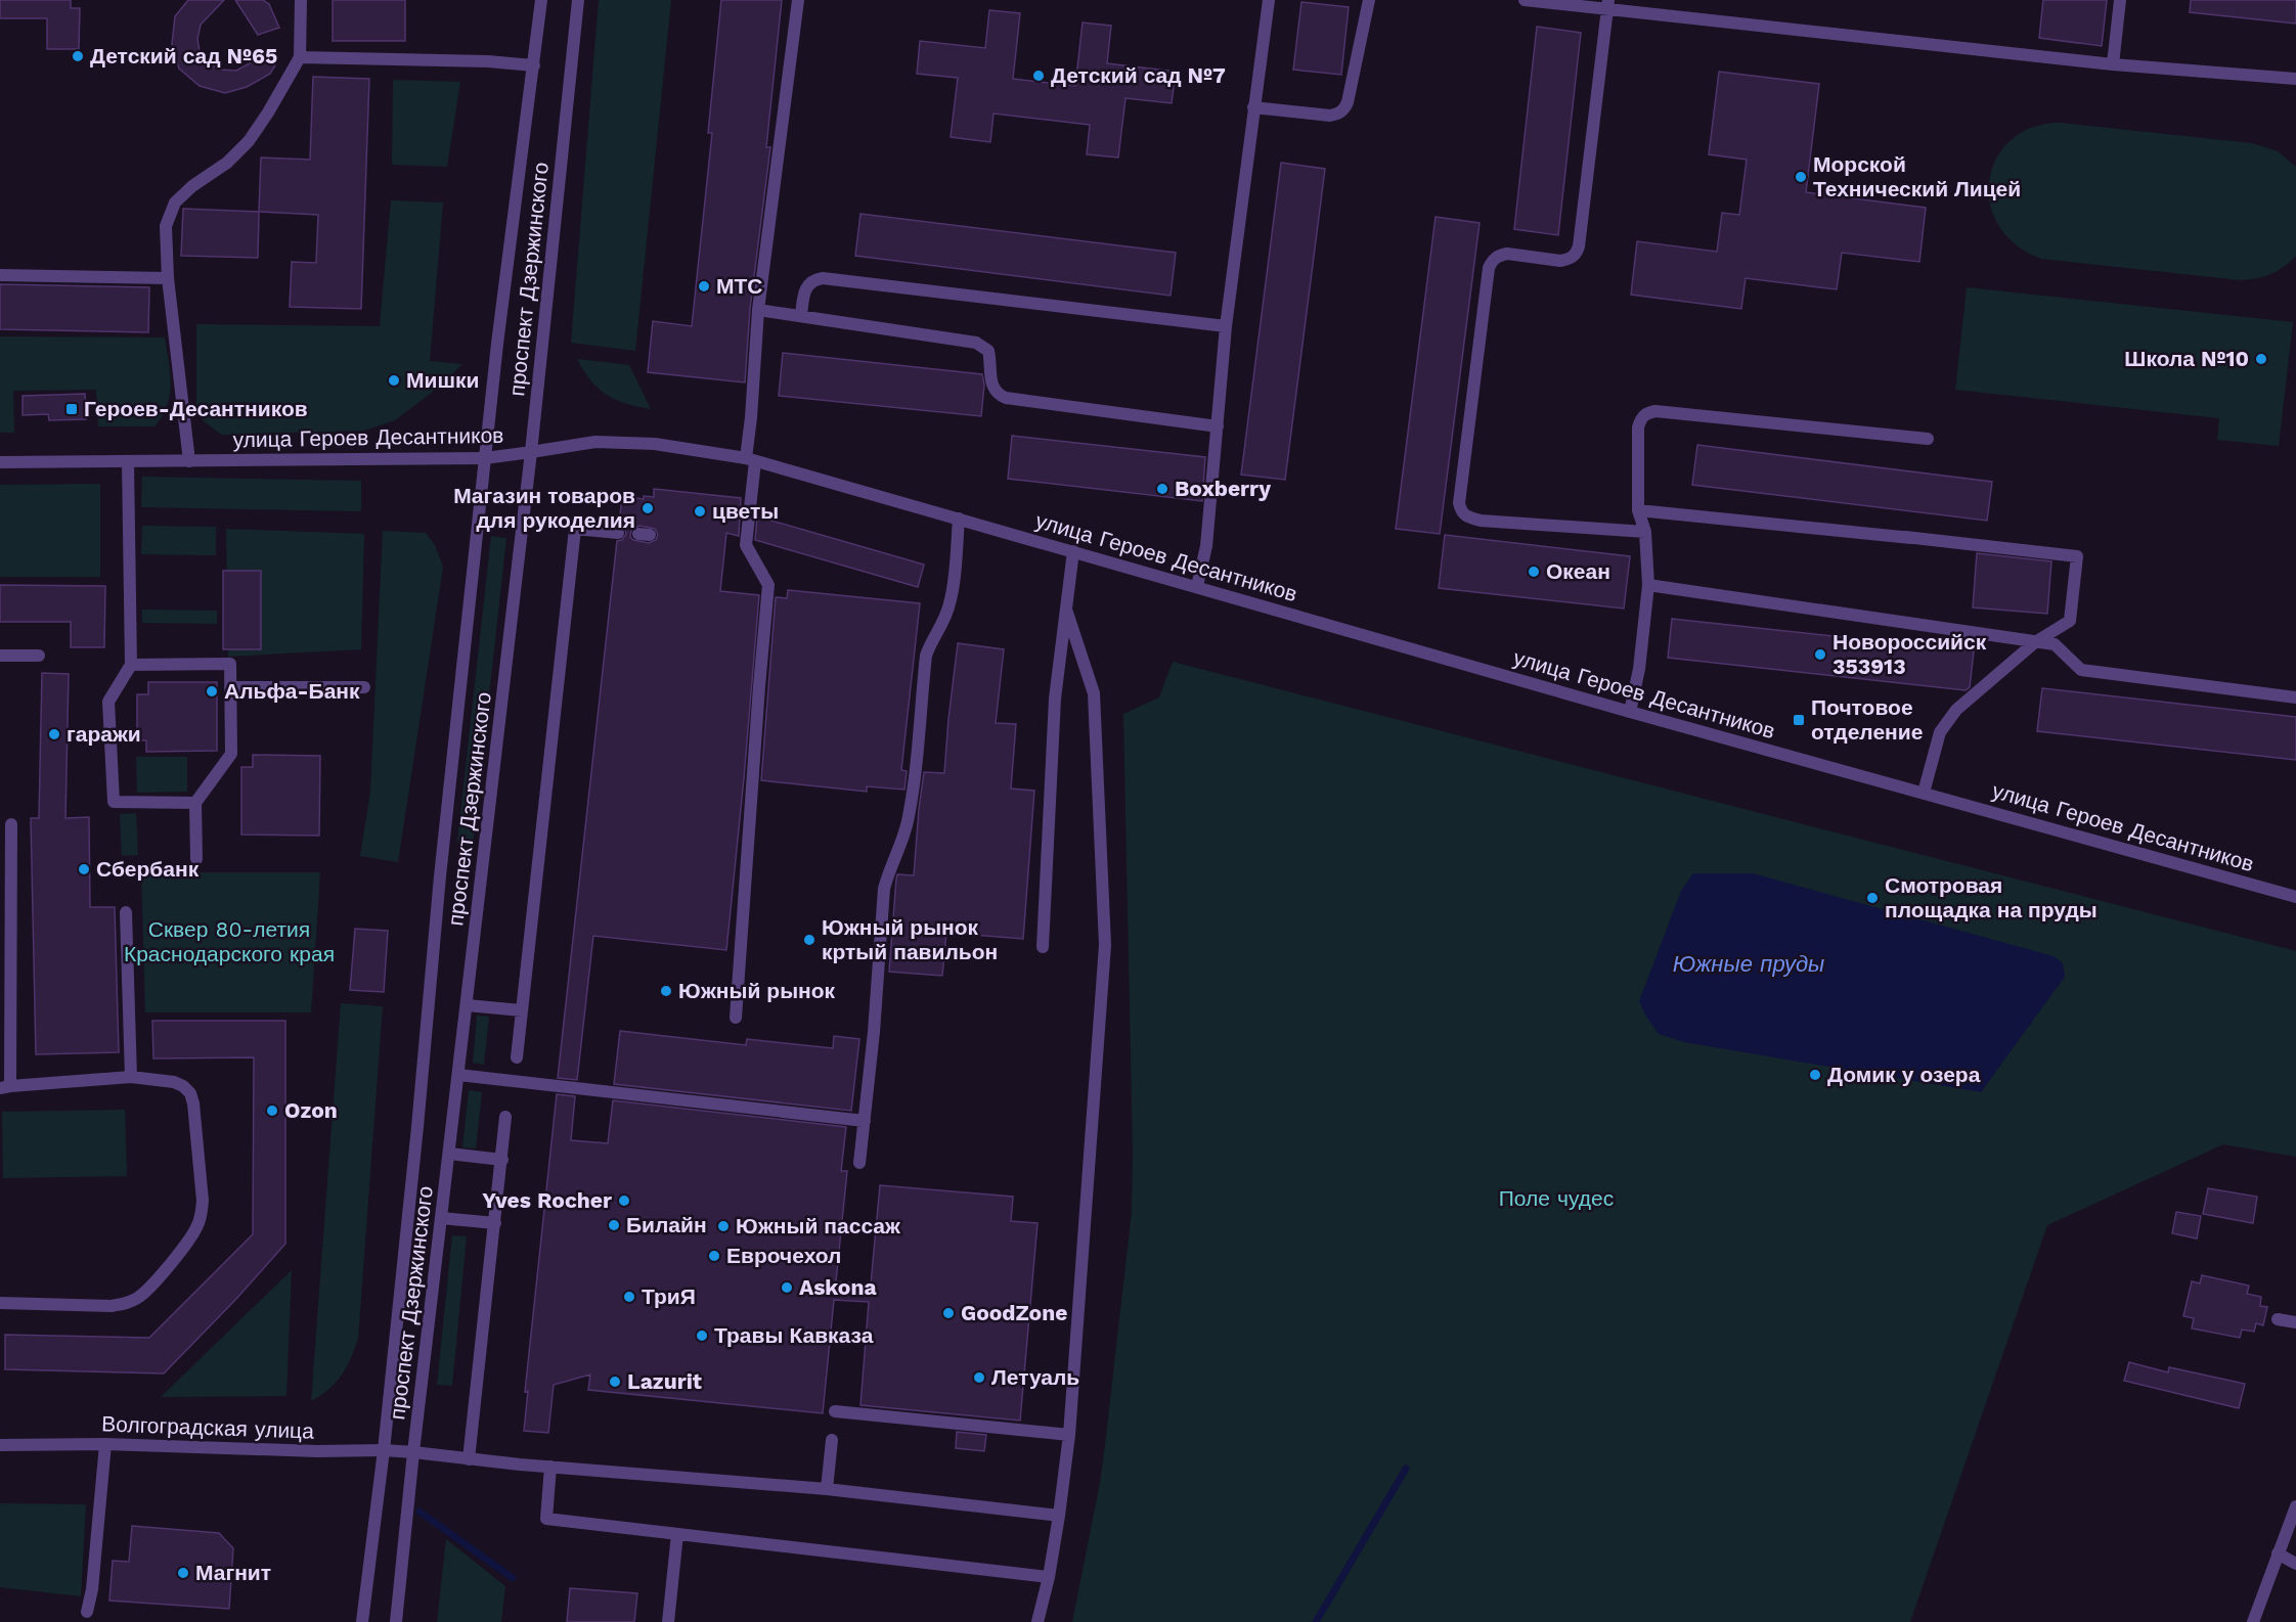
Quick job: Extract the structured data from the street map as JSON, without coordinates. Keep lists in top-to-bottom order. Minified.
{"streets":{"street":["проспект Дзержинского","улица Героев Десантников","Волгоградская улица"]},"crossings":[["проспект Дзержинского","улица Героев Десантников"],["проспект Дзержинского","Волгоградская улица"]],"water":["Южные пруды"],"parks":["Сквер 80-летия Краснодарского края","Поле чудес"],"places":{"other":["Детский сад №65","Детский сад №7","Морской Технический Лицей","МТС","Школа №10","Мишки","Boxberry","Магазин товаров для рукоделия","цветы","Океан","Новороссийск 353913","Альфа-Банк","гаражи","Сбербанк","Смотровая площадка на пруды","Южный рынок кртый павильон","Южный рынок","Домик у озера","Ozon","Yves Rocher","Билайн","Южный пассаж","Еврочехол","Askona","ТриЯ","GoodZone","Травы Кавказа","Летуаль","Lazurit","Магнит"],"transit":["Героев-Десантников","Почтовое отделение"]}}
